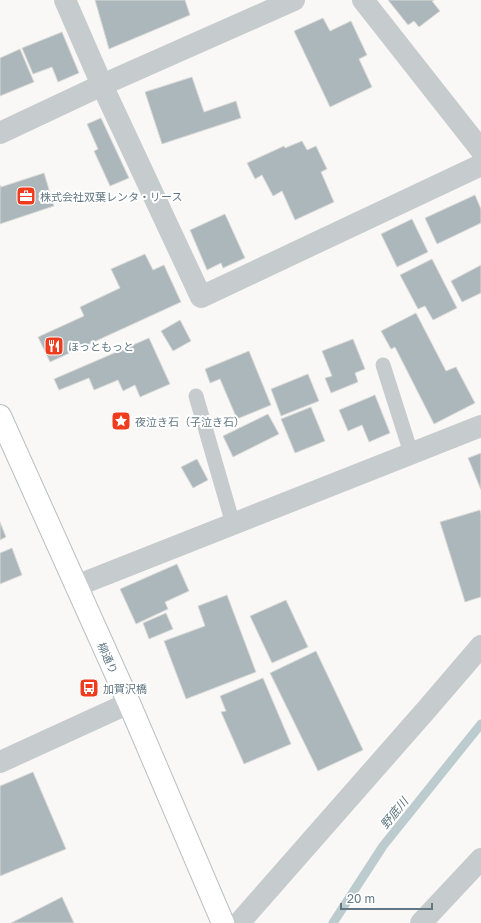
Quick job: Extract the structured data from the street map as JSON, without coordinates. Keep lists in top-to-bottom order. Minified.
{"streets":{"street":["柳通り"]},"water":["野底川"],"places":{"office":["株式会社双葉レンタ・リース"],"restaurant":["ほっともっと"],"place":["夜泣き石（子泣き石）"],"bus stop":["加賀沢橋"]},"scale_bar":"20 m"}
